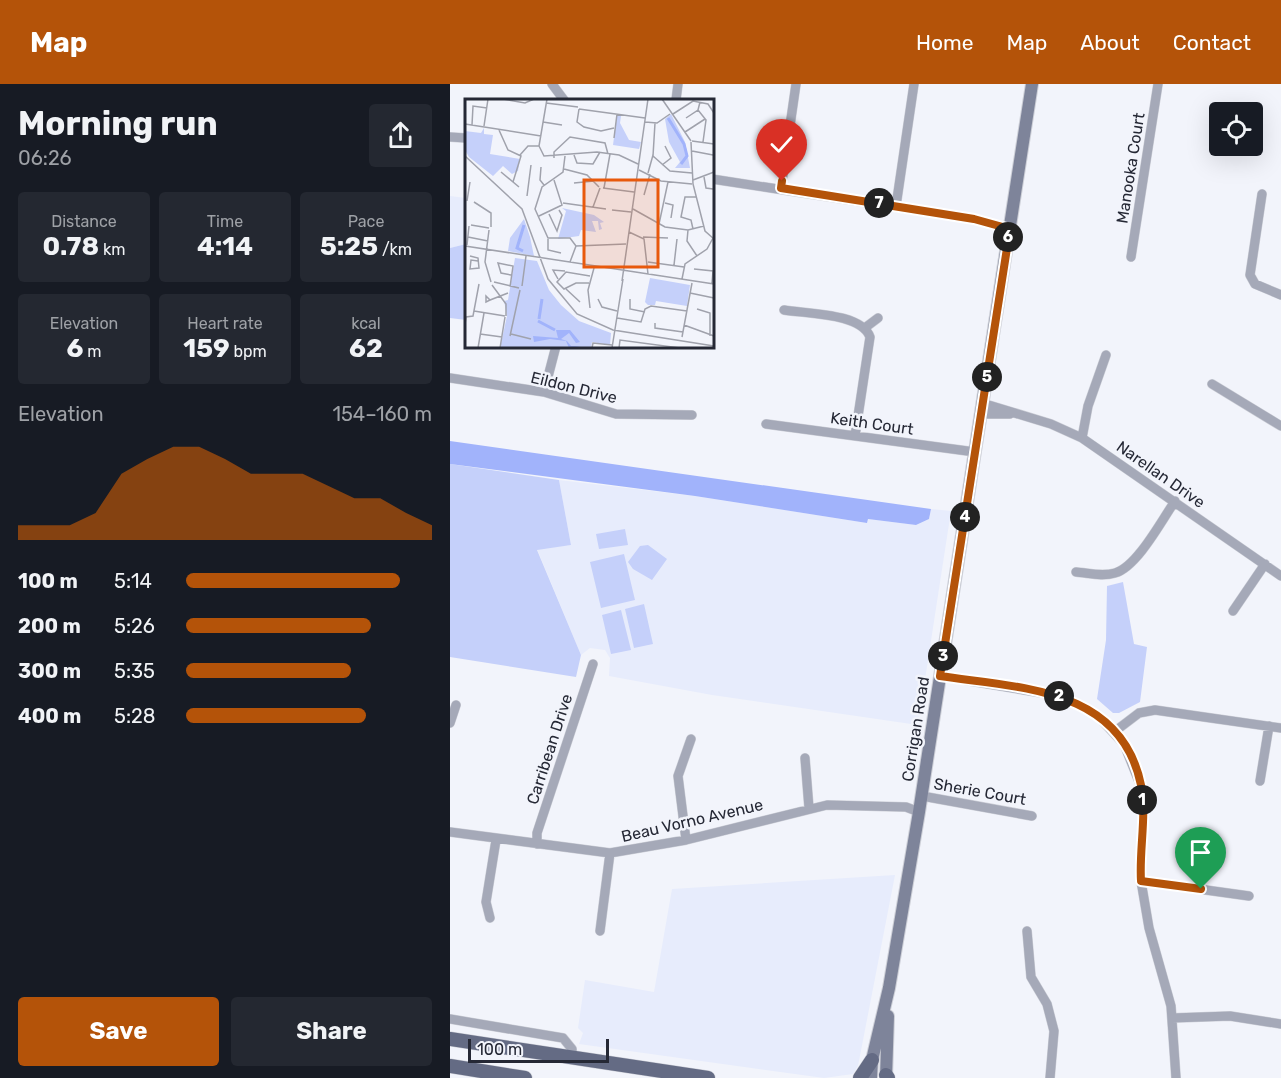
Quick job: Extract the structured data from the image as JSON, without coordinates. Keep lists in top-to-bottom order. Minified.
{"streets":{"main road":["Corrigan Road"],"street":["Manooka Court","Eildon Drive","Keith Court","Narellan Drive","Carribean Drive","Sherie Court","Beau Vorno Avenue"]},"crossings":[["Keith Court","Corrigan Road"],["Narellan Drive","Corrigan Road"],["Corrigan Road","Sherie Court"],["Corrigan Road","Beau Vorno Avenue"],["Carribean Drive","Beau Vorno Avenue"]],"scale_bar":"100 m","page":{"header":"Map","nav":["Home","Map","About","Contact"],"heading":["Morning run","06:26"],"stats":[["Distance","0.78 km"],["Time","4:14"],["Pace","5:25 /km"],["Elevation","6 m"],["Heart rate","159 bpm"],["kcal","62"]],"pins":["7","6","5","4","3","2","1"],"chart":["Elevation","154–160 m"],"list":[{"name":"100 m","note":"5:14"},{"name":"200 m","note":"5:26"},{"name":"300 m","note":"5:35"},{"name":"400 m","note":"5:28"}],"buttons":["Save","Share"],"scale":"100 m"}}
